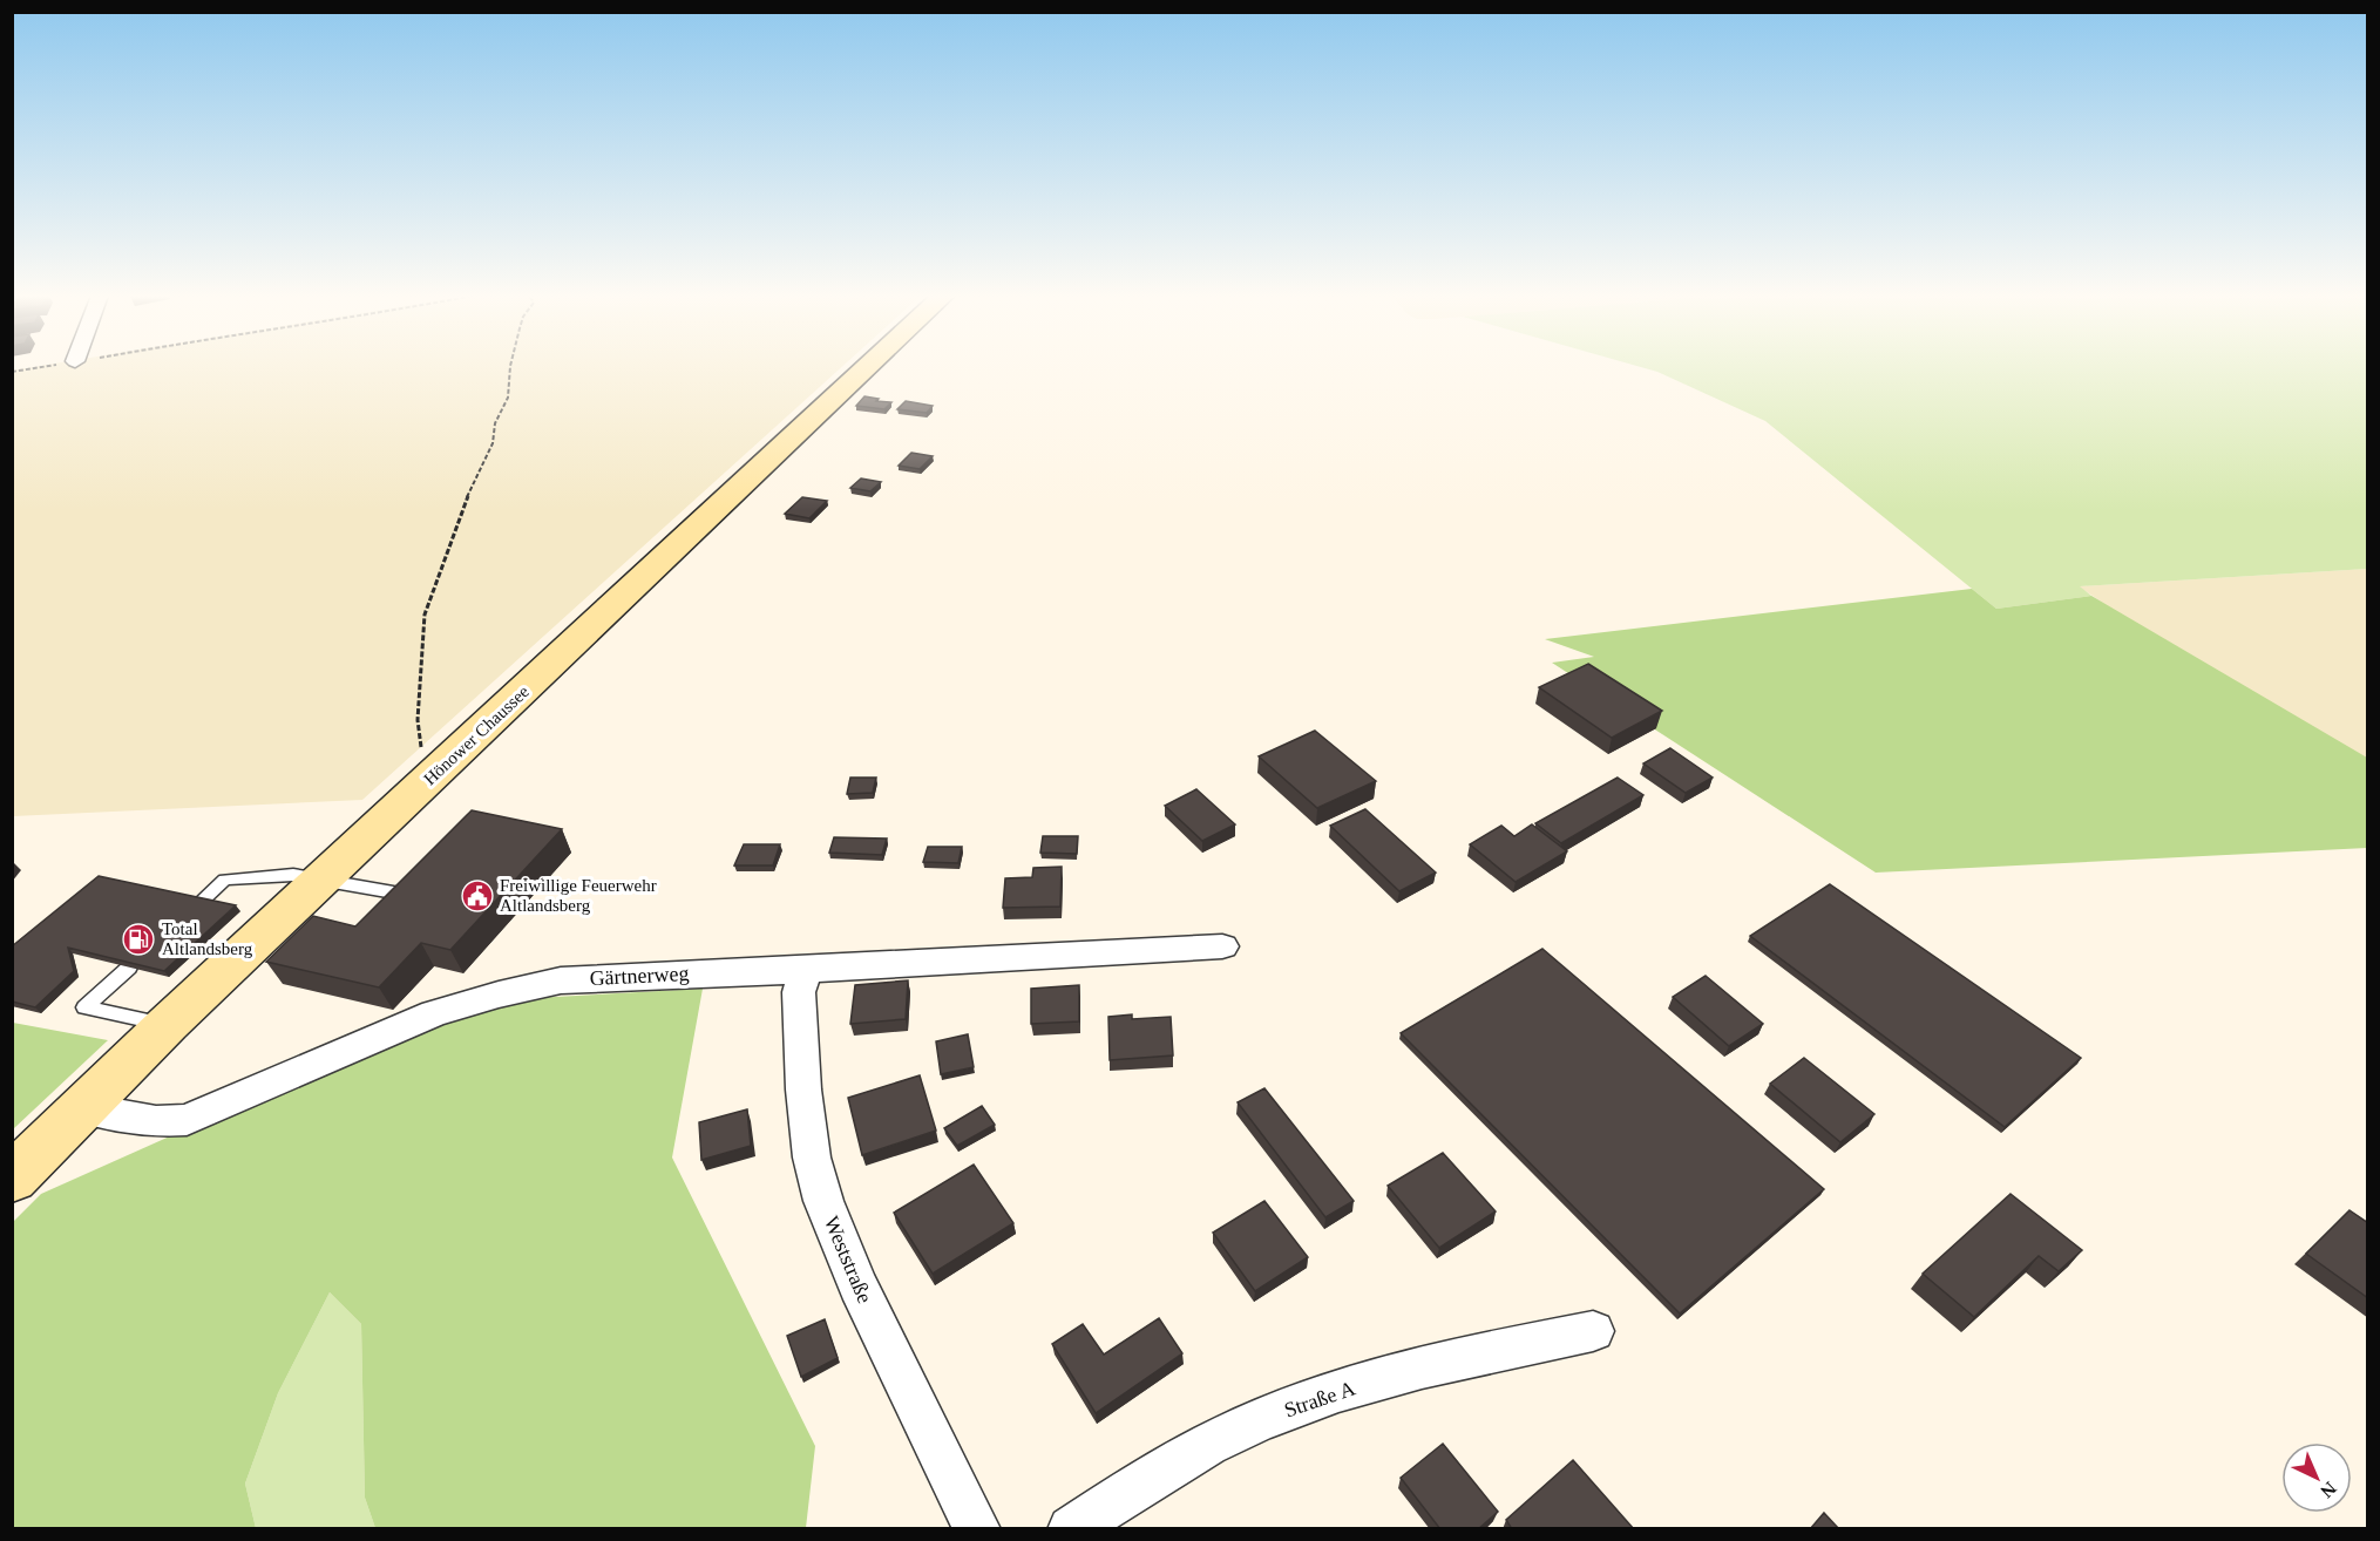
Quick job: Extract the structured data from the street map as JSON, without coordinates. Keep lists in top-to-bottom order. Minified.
{"streets":{"street":["Hönower Chaussee","Gärtnerweg","Weststraße","Straße A"]},"crossings":[["Hönower Chaussee","Gärtnerweg"],["Gärtnerweg","Weststraße"]],"places":{"public building":["Freiwillige Feuerwehr Altlandsberg"],"fuel station":["Total Altlandsberg"]},"north":"bottom right"}
